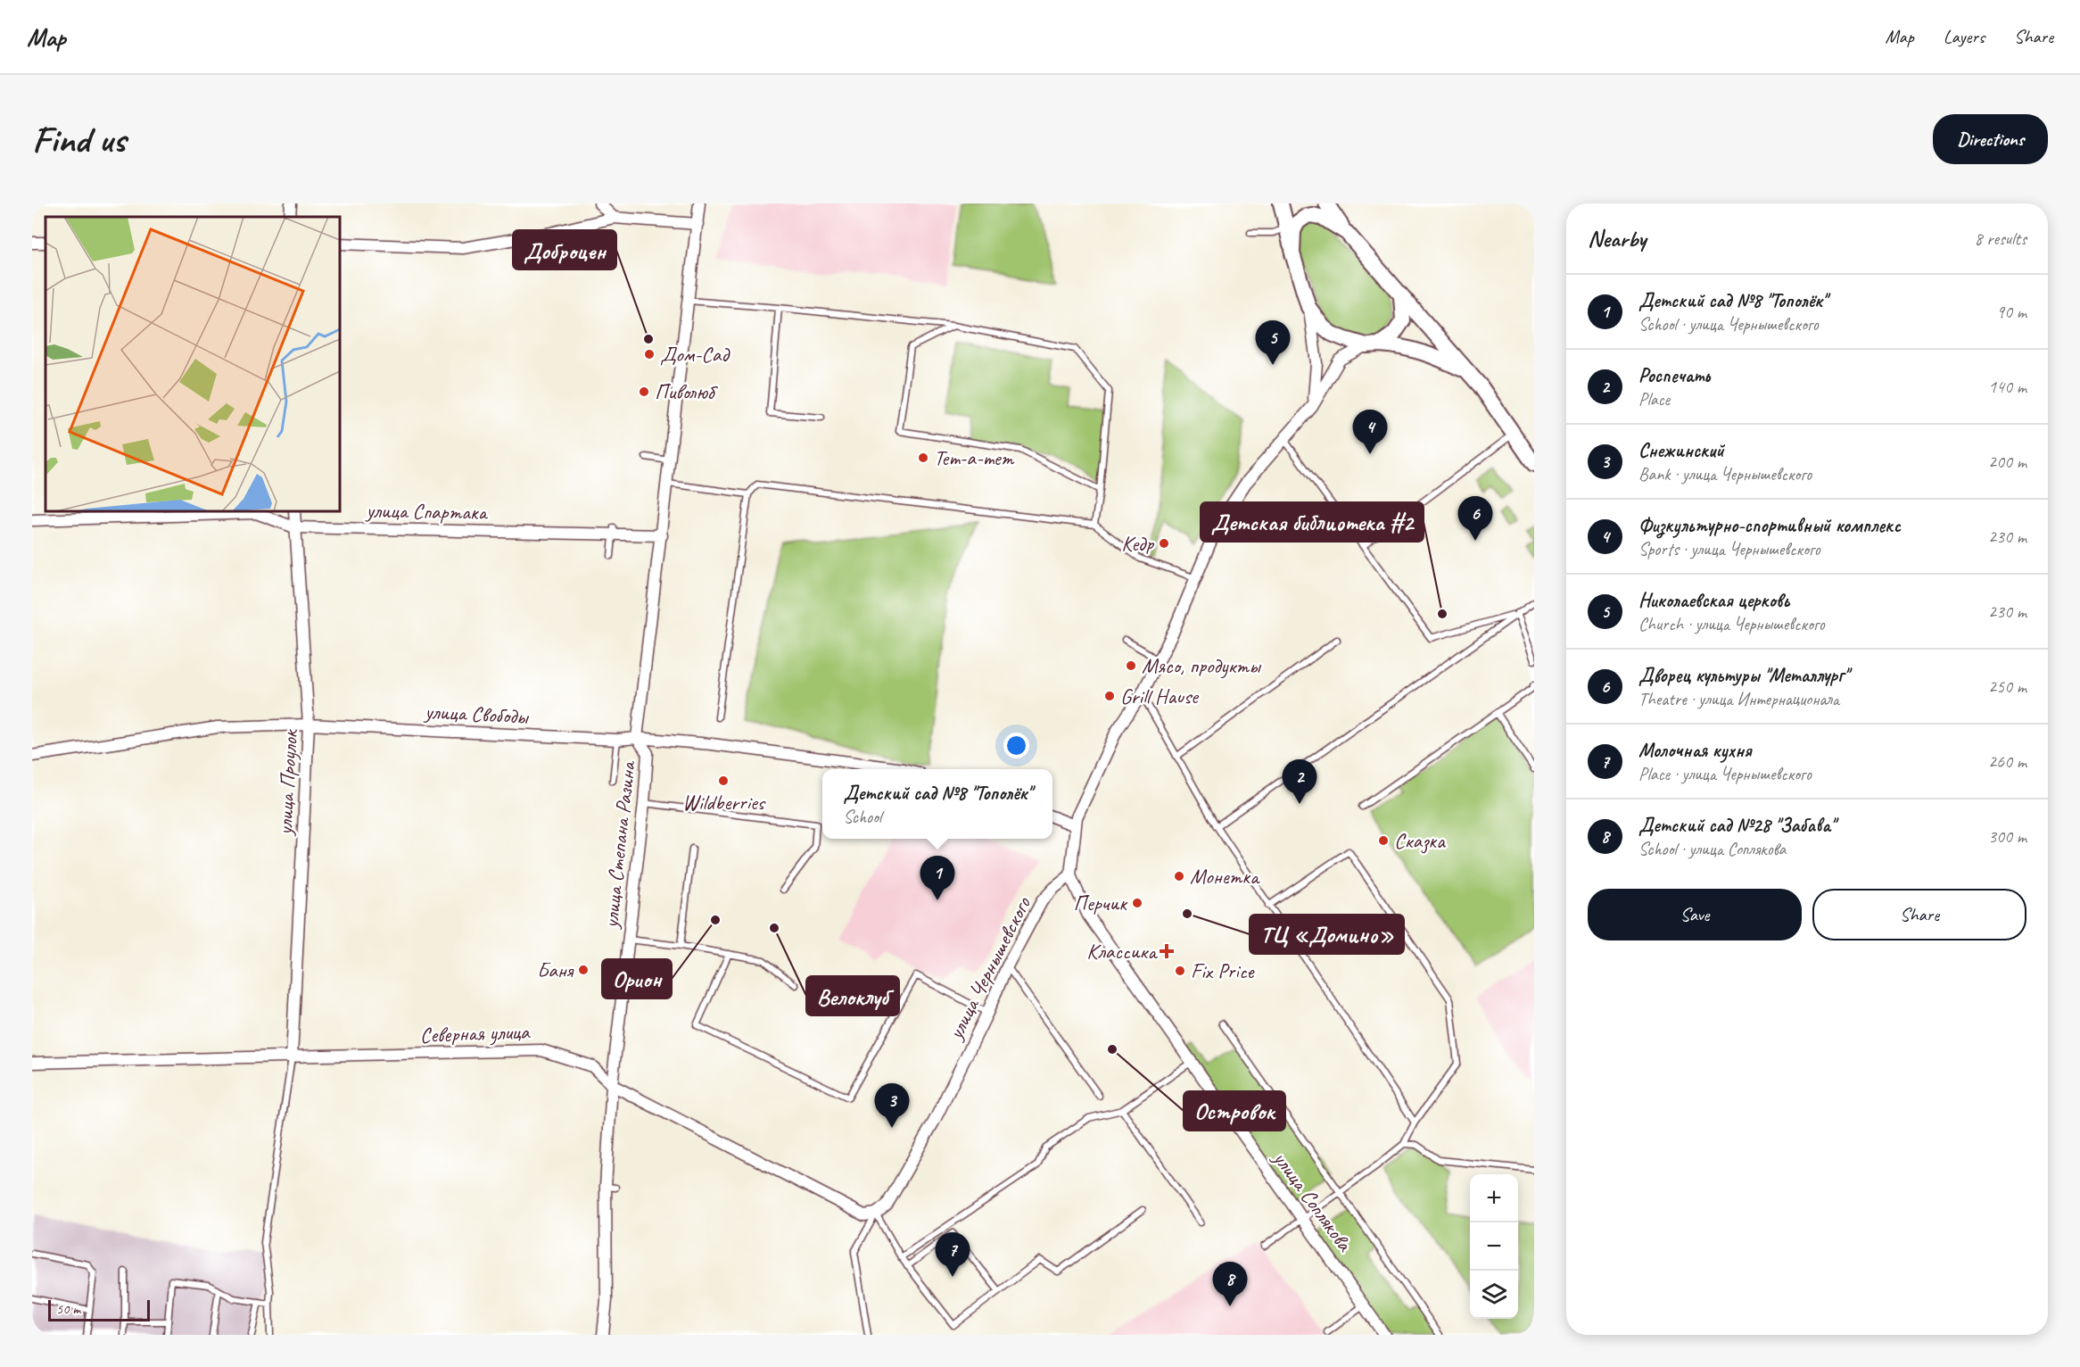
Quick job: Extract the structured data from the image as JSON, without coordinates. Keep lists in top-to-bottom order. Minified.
{"streets":{"street":["улица Спартака","улица Свободы","улица Проулок","улица Степана Разина","улица Чернышевского","Северная улица","улица Соплякова"]},"crossings":[["улица Спартака","улица Проулок"],["улица Спартака","улица Степана Разина"],["улица Свободы","улица Проулок"],["улица Свободы","улица Степана Разина"],["улица Проулок","Северная улица"],["улица Степана Разина","Северная улица"],["улица Чернышевского","Северная улица"],["улица Чернышевского","улица Соплякова"]],"places":{"other":["Доброцен","Дом-Сад","Пиволюб","Тет-а-тет","Кедр","Детская библиотека #2","Мясо, продукты","Grill Hause","Wildberries","Сказка","Монетка","Перчик","ТЦ «Домино»","Орион","Велоклуб","Баня","Fix Price","Островок"],"health":["Классика"]},"scale_bar":"50 m","page":{"header":"Map","nav":["Map","Layers","Share"],"buttons":["Directions",["Save","Share"]],"title":"Find us","heading":["Nearby","8 results"],"list":[{"mark":"1","name":"Детский сад №8 \"Тополёк\"","note":"School · улица Чернышевского","value":"90 m"},{"mark":"2","name":"Роспечать","note":"Place","value":"140 m"},{"mark":"3","name":"Снежинский","note":"Bank · улица Чернышевского","value":"200 m"},{"mark":"4","name":"Физкультурно-спортивный комплекс","note":"Sports · улица Чернышевского","value":"230 m"},{"mark":"5","name":"Николаевская церковь","note":"Church · улица Чернышевского","value":"230 m"},{"mark":"6","name":"Дворец культуры \"Металлург\"","note":"Theatre · улица Интернационала","value":"250 m"},{"mark":"7","name":"Молочная кухня","note":"Place · улица Чернышевского","value":"260 m"},{"mark":"8","name":"Детский сад №28 \"Забава\"","note":"School · улица Соплякова","value":"300 m"}],"pins":["5","4","6","2","1","3","7","8"],"popup":["Детский сад №8 \"Тополёк\"","School"],"map_buttons":["+","−"],"scale":"50 m"}}
